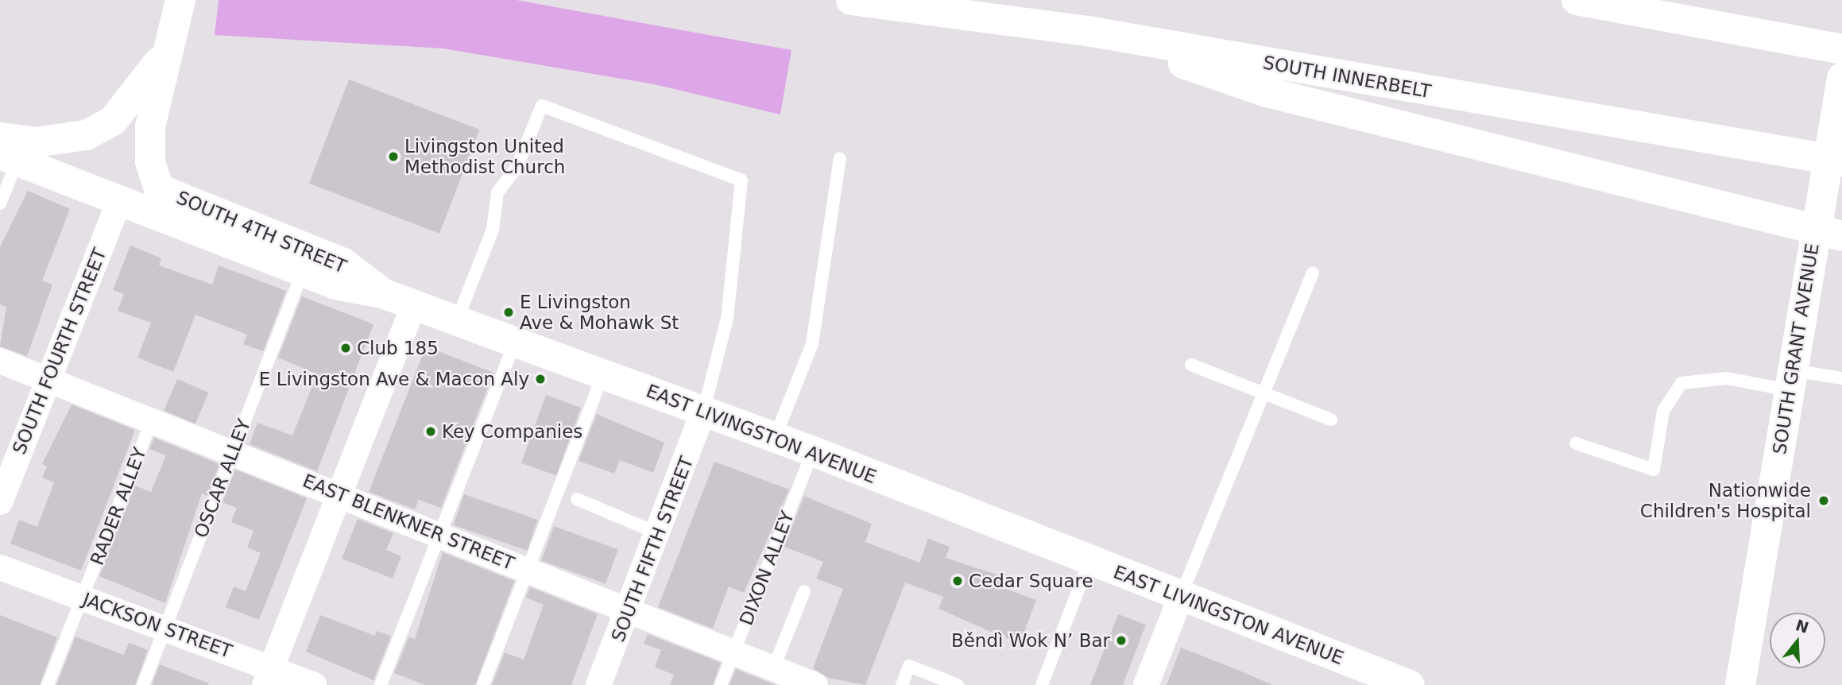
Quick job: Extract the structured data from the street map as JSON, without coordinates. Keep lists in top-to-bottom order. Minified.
{"streets":{"main road":["SOUTH INNERBELT","SOUTH 4TH STREET","SOUTH GRANT AVENUE","EAST LIVINGSTON AVENUE"],"street":["SOUTH FOURTH STREET","EAST BLENKNER STREET","SOUTH FIFTH STREET","JACKSON STREET"],"lane":["OSCAR ALLEY","RADER ALLEY","DIXON ALLEY"]},"crossings":[["SOUTH 4TH STREET","EAST LIVINGSTON AVENUE"],["SOUTH FOURTH STREET","EAST LIVINGSTON AVENUE"],["SOUTH FOURTH STREET","EAST BLENKNER STREET"],["EAST LIVINGSTON AVENUE","OSCAR ALLEY"],["EAST LIVINGSTON AVENUE","SOUTH FIFTH STREET"],["EAST LIVINGSTON AVENUE","DIXON ALLEY"],["OSCAR ALLEY","EAST BLENKNER STREET"],["OSCAR ALLEY","JACKSON STREET"],["RADER ALLEY","EAST BLENKNER STREET"],["RADER ALLEY","JACKSON STREET"],["EAST BLENKNER STREET","SOUTH FIFTH STREET"],["EAST BLENKNER STREET","DIXON ALLEY"]],"places":["Livingston United Methodist Church","E Livingston Ave & Mohawk St","Club 185","E Livingston Ave & Macon Aly","Key Companies","Nationwide Children's Hospital","Cedar Square","Běndì Wok N’ Bar"],"north":"top"}
